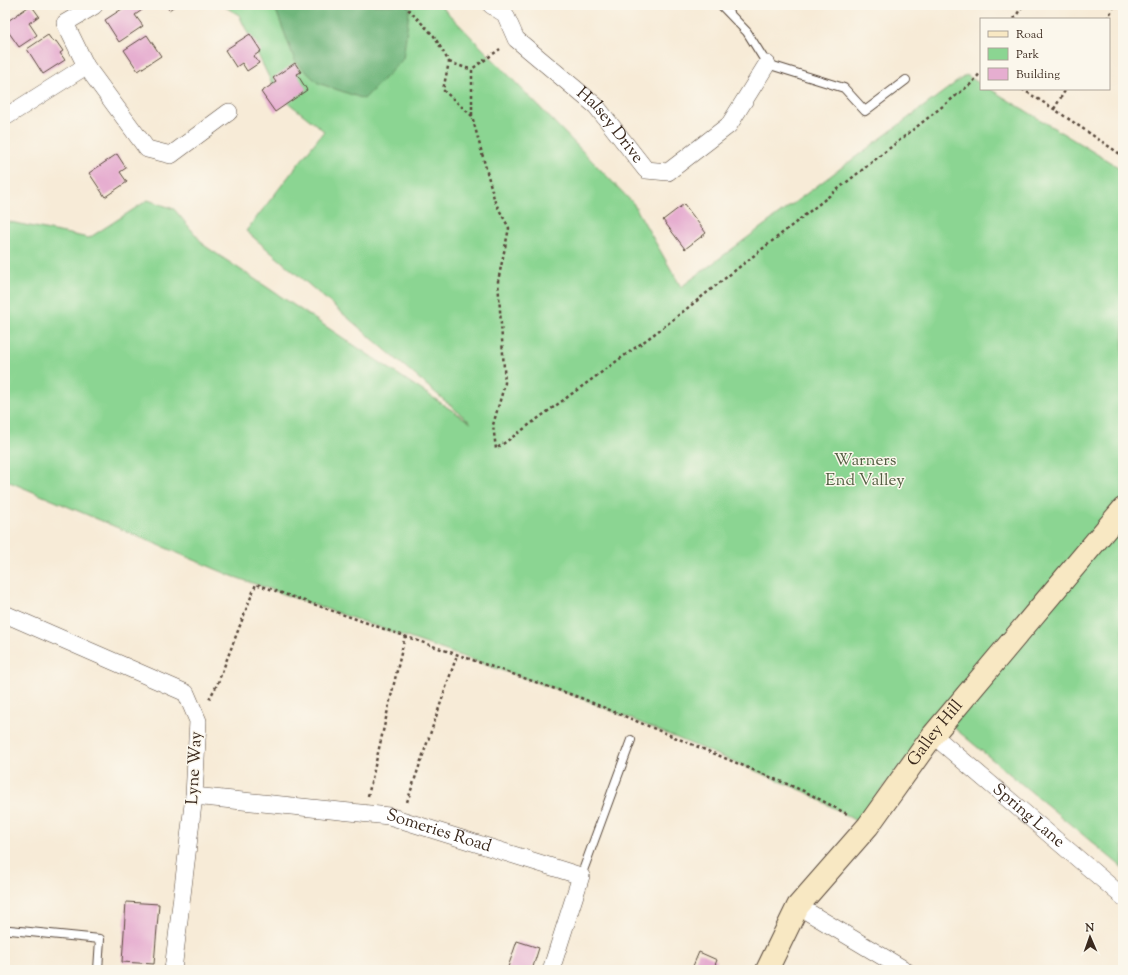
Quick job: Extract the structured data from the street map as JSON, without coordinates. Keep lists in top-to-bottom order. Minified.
{"streets":{"street":["Halsey Drive","Galley Hill","Lyne Way","Spring Lane","Someries Road"]},"crossings":[["Galley Hill","Spring Lane"],["Lyne Way","Someries Road"]],"parks":["Warners End Valley"],"legend":["Road","Park","Building"],"north":"top"}
